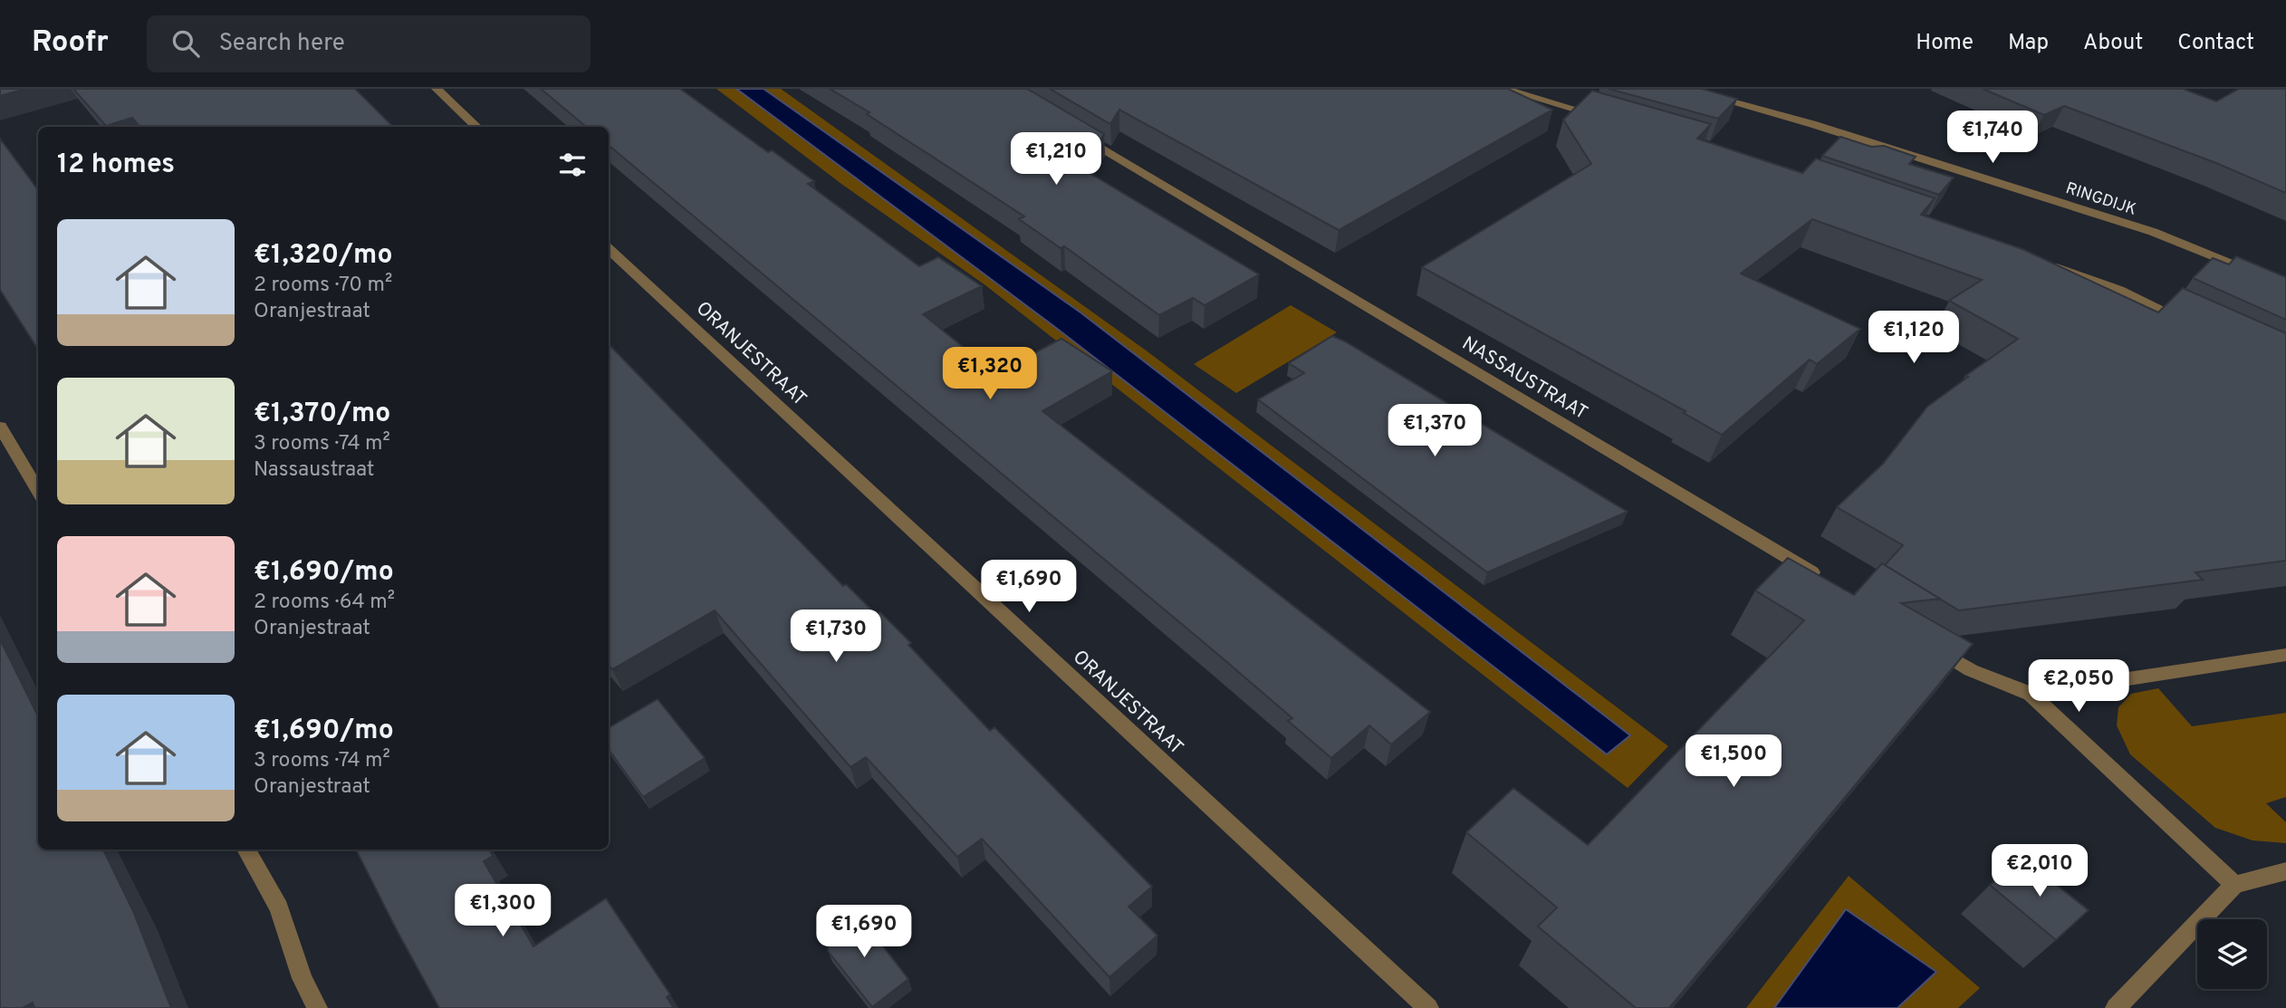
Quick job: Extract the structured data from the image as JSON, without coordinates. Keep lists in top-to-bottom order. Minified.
{"streets":{"street":["RINGDIJK","ORANJESTRAAT","NASSAUSTRAAT"]},"page":{"header":"Roofr","search":"Search here","nav":["Home","Map","About","Contact"],"price":["€1,740","€1,210","€1,120","€1,320","€1,370","€1,690","€1,730","€2,050","€1,500","€2,010","€1,300","€1,690"],"heading":"12 homes","list":[{"name":"€1,320/mo","note":"2 rooms · 70 m² · Oranjestraat"},{"name":"€1,370/mo","note":"3 rooms · 74 m² · Nassaustraat"},{"name":"€1,690/mo","note":"2 rooms · 64 m² · Oranjestraat"},{"name":"€1,690/mo","note":"3 rooms · 74 m² · Oranjestraat"}]}}
